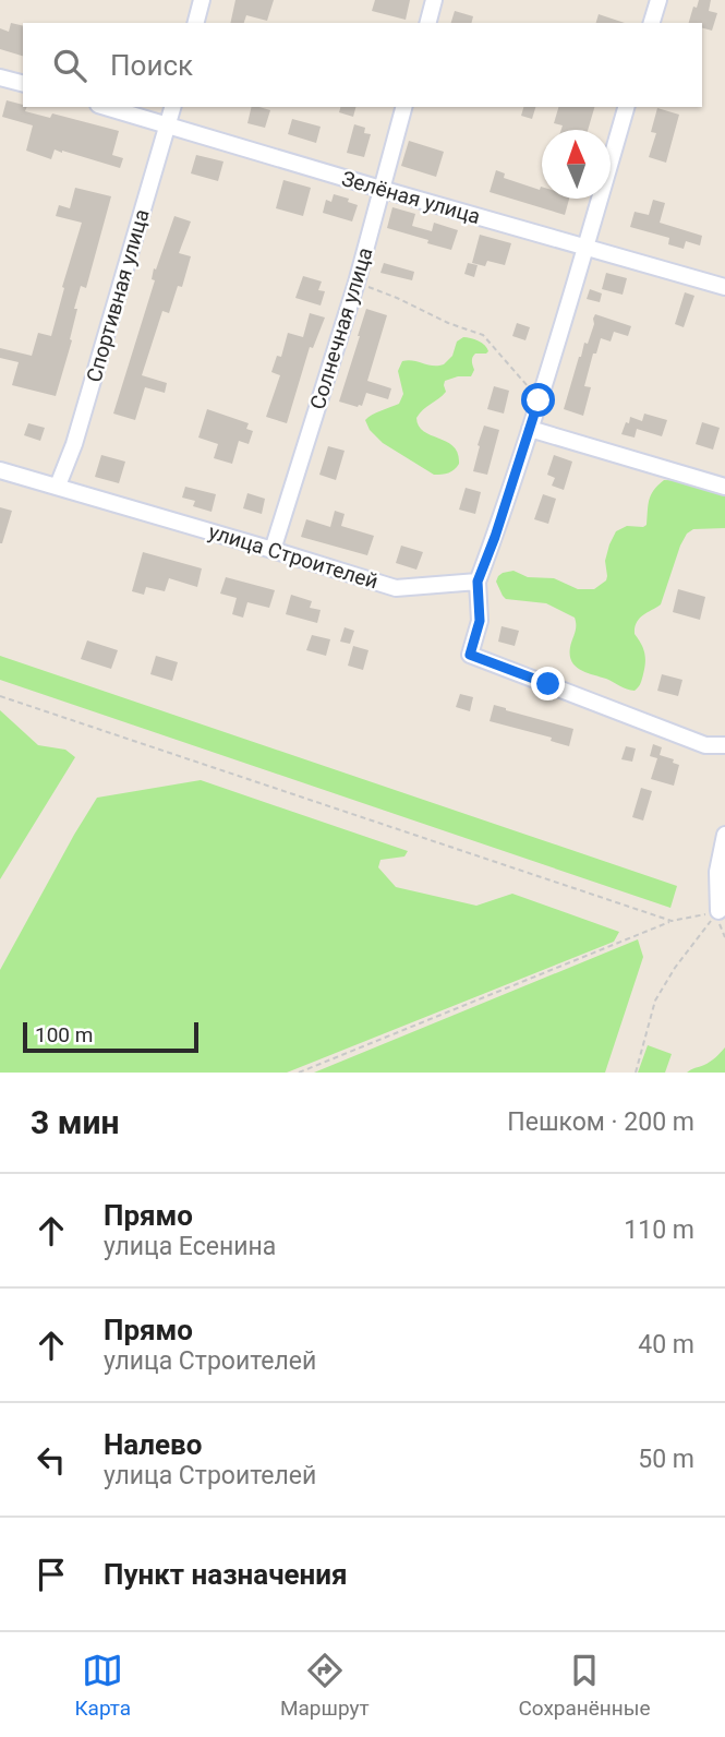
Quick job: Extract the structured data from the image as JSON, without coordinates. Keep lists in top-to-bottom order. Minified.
{"streets":{"street":["Зелёная улица","Спортивная улица","Солнечная улица","улица Строителей"]},"crossings":[["Зелёная улица","Спортивная улица"],["Зелёная улица","Солнечная улица"],["Спортивная улица","улица Строителей"],["Солнечная улица","улица Строителей"]],"scale_bar":"100 m","north":"top","page":{"search":"Поиск","scale":"100 m","heading":["3 мин","Пешком · 200 m"],"list":[["Прямо","улица Есенина","110 m"],["Прямо","улица Строителей","40 m"],["Налево","улица Строителей","50 m"],"Пункт назначения"],"nav":["Карта","Маршрут","Сохранённые"]}}
